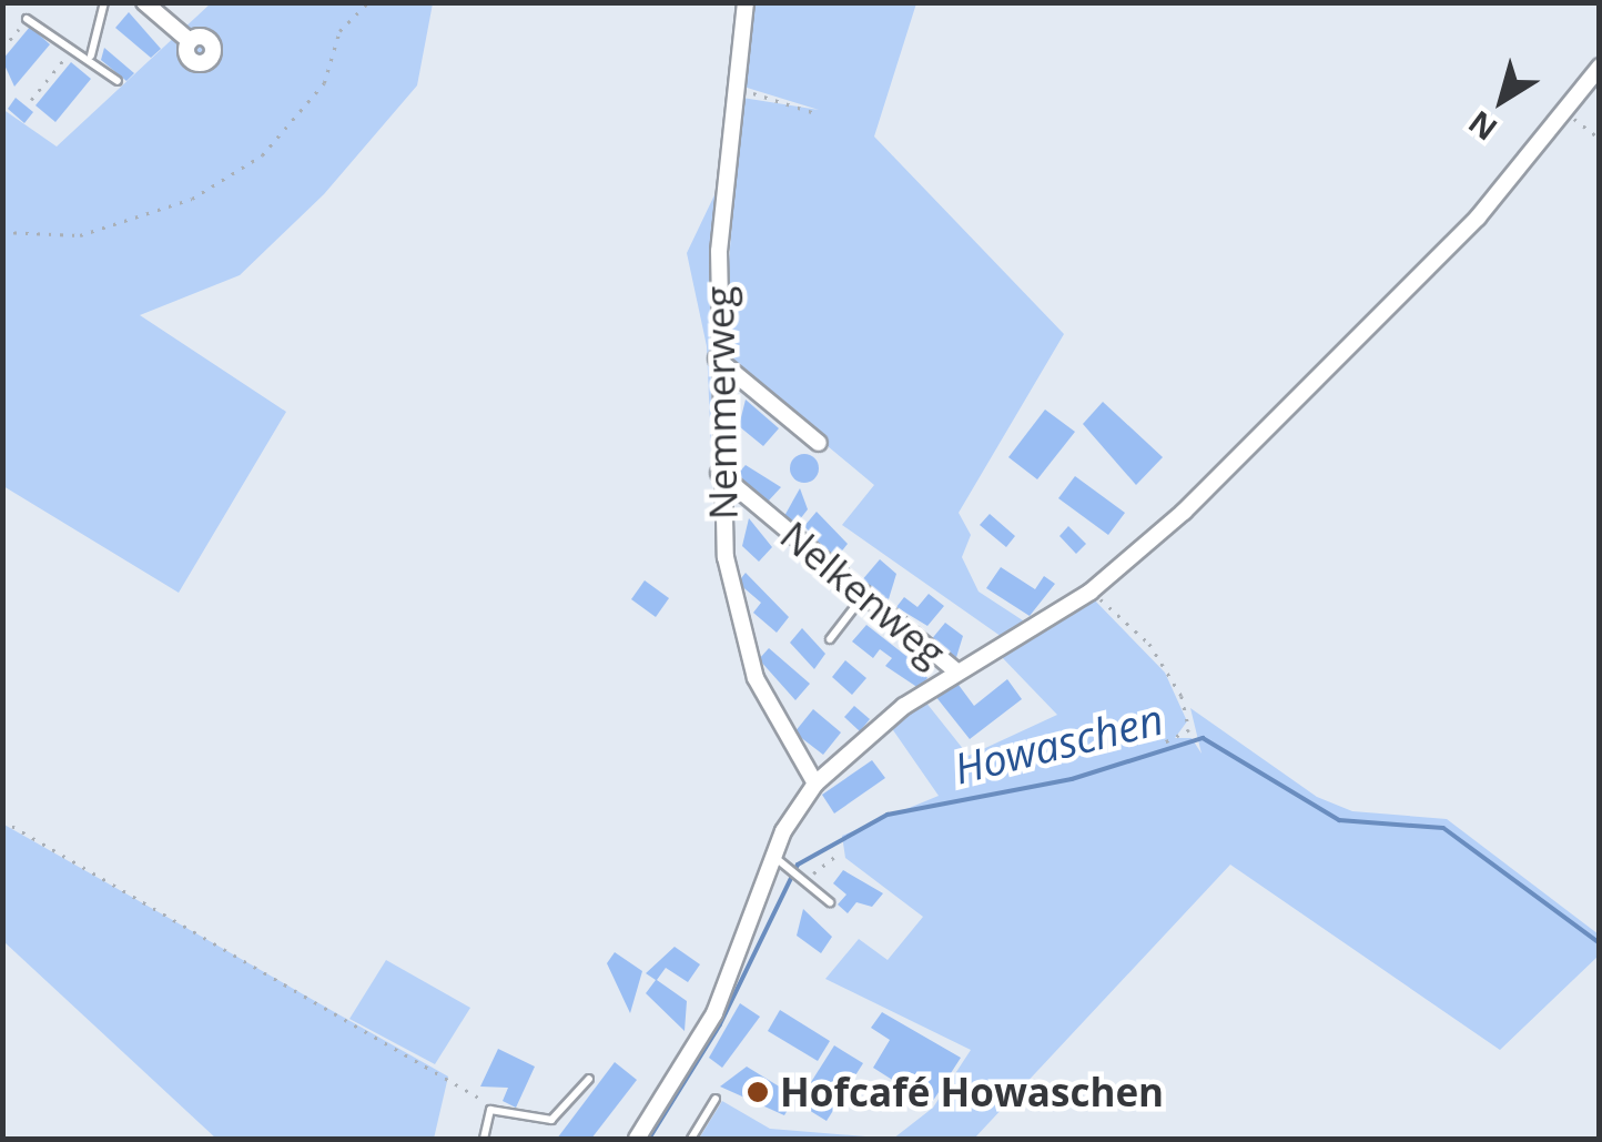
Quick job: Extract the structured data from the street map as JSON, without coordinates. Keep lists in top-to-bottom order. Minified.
{"streets":{"street":["Nemmerweg","Nelkenweg"]},"crossings":[["Nemmerweg","Nelkenweg"]],"water":["Howaschen"],"places":["Hofcafé Howaschen"],"north":"bottom left"}
